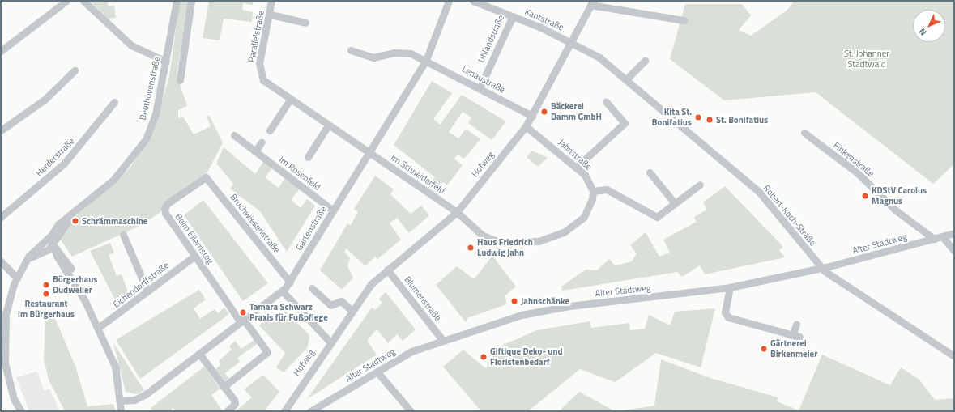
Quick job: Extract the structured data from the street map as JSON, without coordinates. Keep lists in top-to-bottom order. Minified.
{"streets":{"street":["Kantstraße","Parallelstraße","Uhlandstraße","Lenaustraße","Beethovenstraße","Jahnstraße","Herderstraße","Finkenstraße","Hofweg","Im Rosenfeld","Im Schneiderfeld","Robert-Koch-Straße","Bruchwiesenstraße","Gartenstraße","Beim Ellernsteg","Alter Stadtweg","Eichendorffstraße","Blumenstraße"]},"crossings":[["Kantstraße","Uhlandstraße"],["Kantstraße","Hofweg"],["Kantstraße","Robert-Koch-Straße"],["Parallelstraße","Im Schneiderfeld"],["Parallelstraße","Gartenstraße"],["Uhlandstraße","Lenaustraße"],["Lenaustraße","Hofweg"],["Lenaustraße","Gartenstraße"],["Jahnstraße","Hofweg"],["Finkenstraße","Alter Stadtweg"],["Hofweg","Im Schneiderfeld"],["Hofweg","Robert-Koch-Straße"],["Hofweg","Blumenstraße"],["Im Rosenfeld","Gartenstraße"],["Im Schneiderfeld","Gartenstraße"],["Robert-Koch-Straße","Alter Stadtweg"],["Bruchwiesenstraße","Gartenstraße"],["Bruchwiesenstraße","Beim Ellernsteg"],["Gartenstraße","Beim Ellernsteg"],["Beim Ellernsteg","Eichendorffstraße"],["Alter Stadtweg","Blumenstraße"]],"parks":["St. Johanner Stadtwald"],"places":["Bäckerei Damm GmbH","Kita St. Bonifatius","St. Bonifatius","KDStV Carolus Magnus","Schrämmaschine","Haus Friedrich Ludwig Jahn","Bürgerhaus Dudweiler","Restaurant im Bürgerhaus","Jahnschänke","Tamara Schwarz Praxis für Fußpflege","Gärtnerei Birkenmeier","Giftique Deko- und Floristenbedarf"],"north":"bottom left"}
